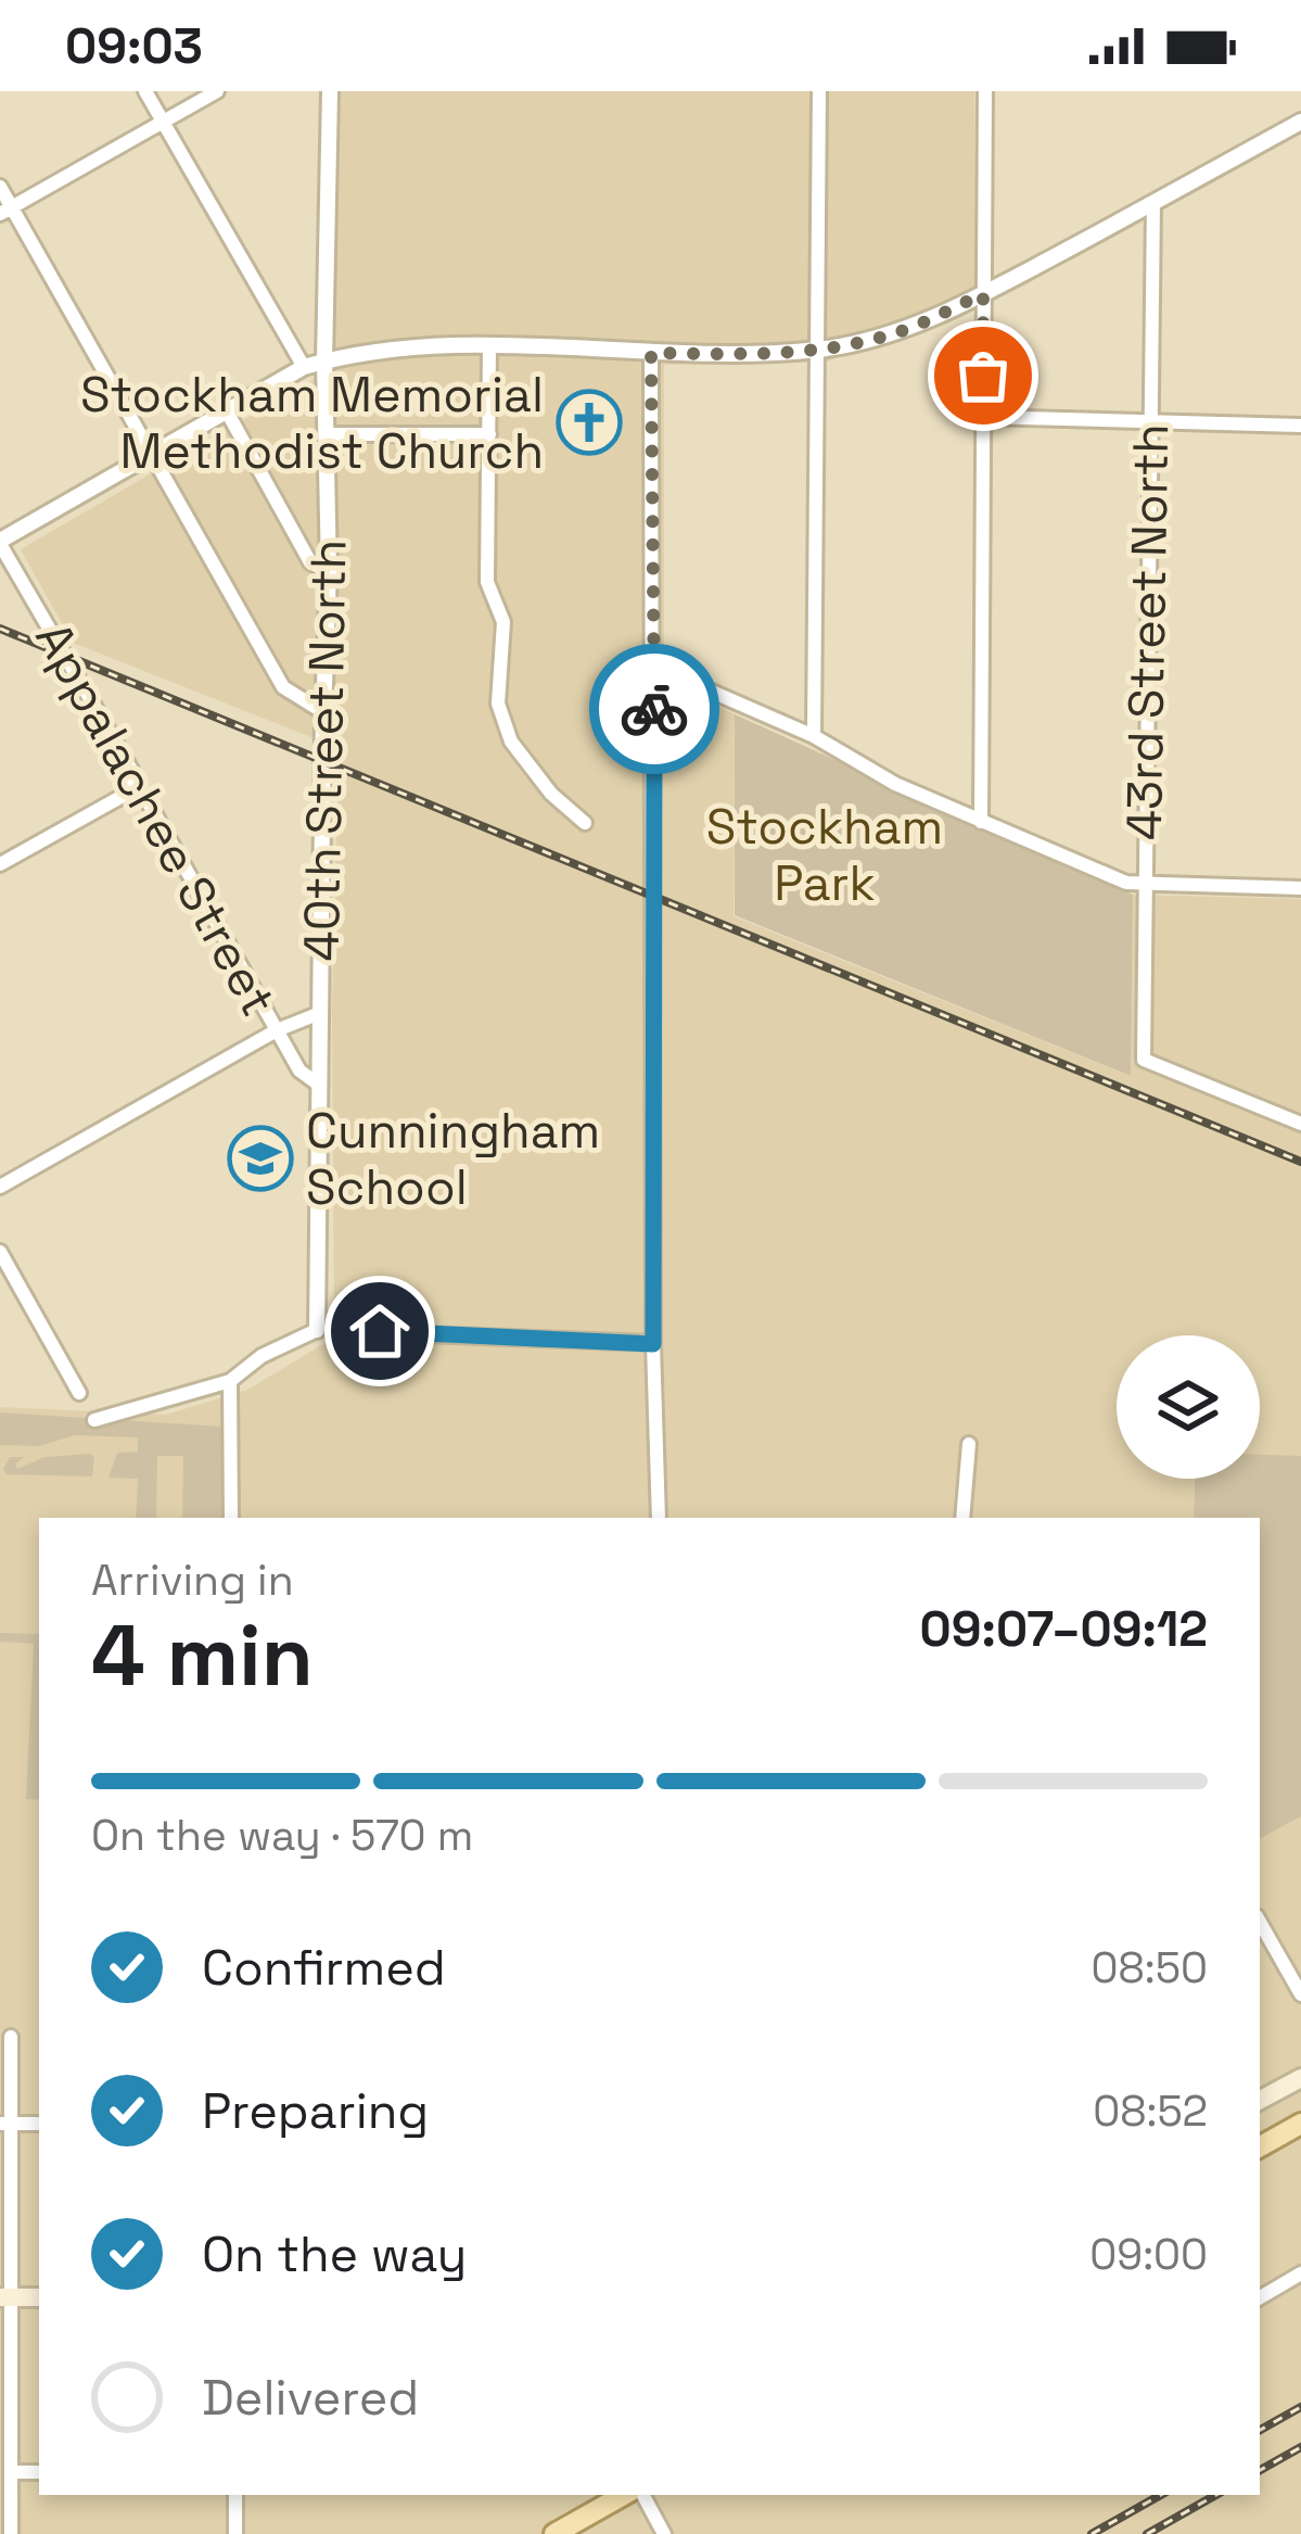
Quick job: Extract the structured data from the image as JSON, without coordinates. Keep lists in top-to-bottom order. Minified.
{"streets":{"street":["43rd Street North","40th Street North","Appalachee Street"]},"crossings":[["40th Street North","Appalachee Street"]],"parks":["Stockham Park"],"places":{"church":["Stockham Memorial Methodist Church"],"school or university":["Cunningham School"]},"page":{"status":"09:03","heading":["4 min","Arriving in","09:07–09:12"],"bar":"On the way · 570 m","list":[["Confirmed","08:50"],["Preparing","08:52"],["On the way","09:00"],"Delivered"]}}
